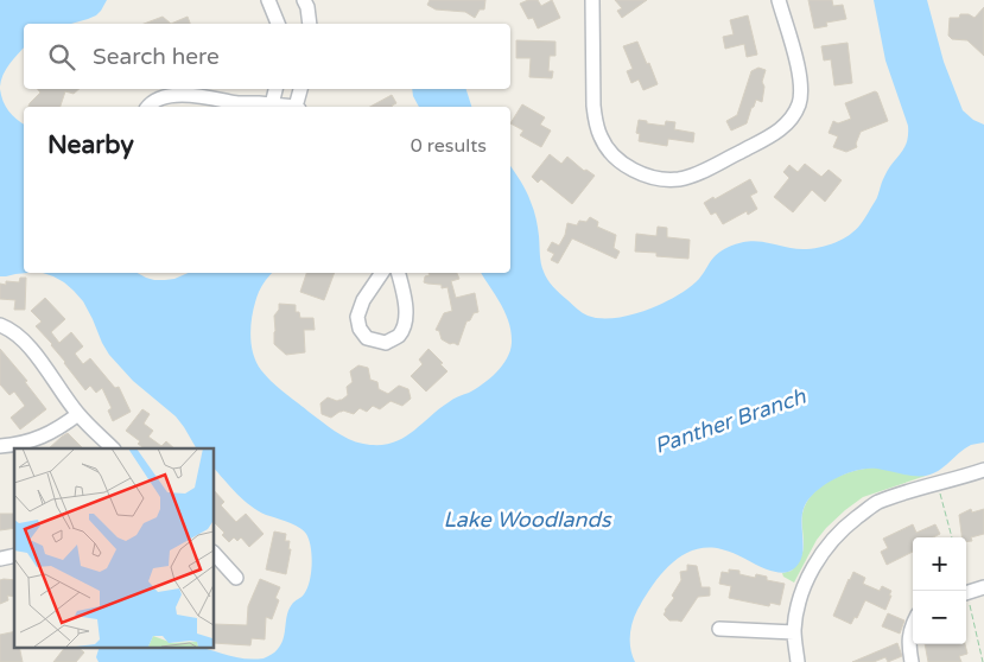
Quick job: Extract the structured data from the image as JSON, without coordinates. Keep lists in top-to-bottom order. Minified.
{"water":["Panther Branch","Lake Woodlands"],"page":{"search":"Search here","heading":["Nearby","0 results"],"map_buttons":["+","−"]}}
